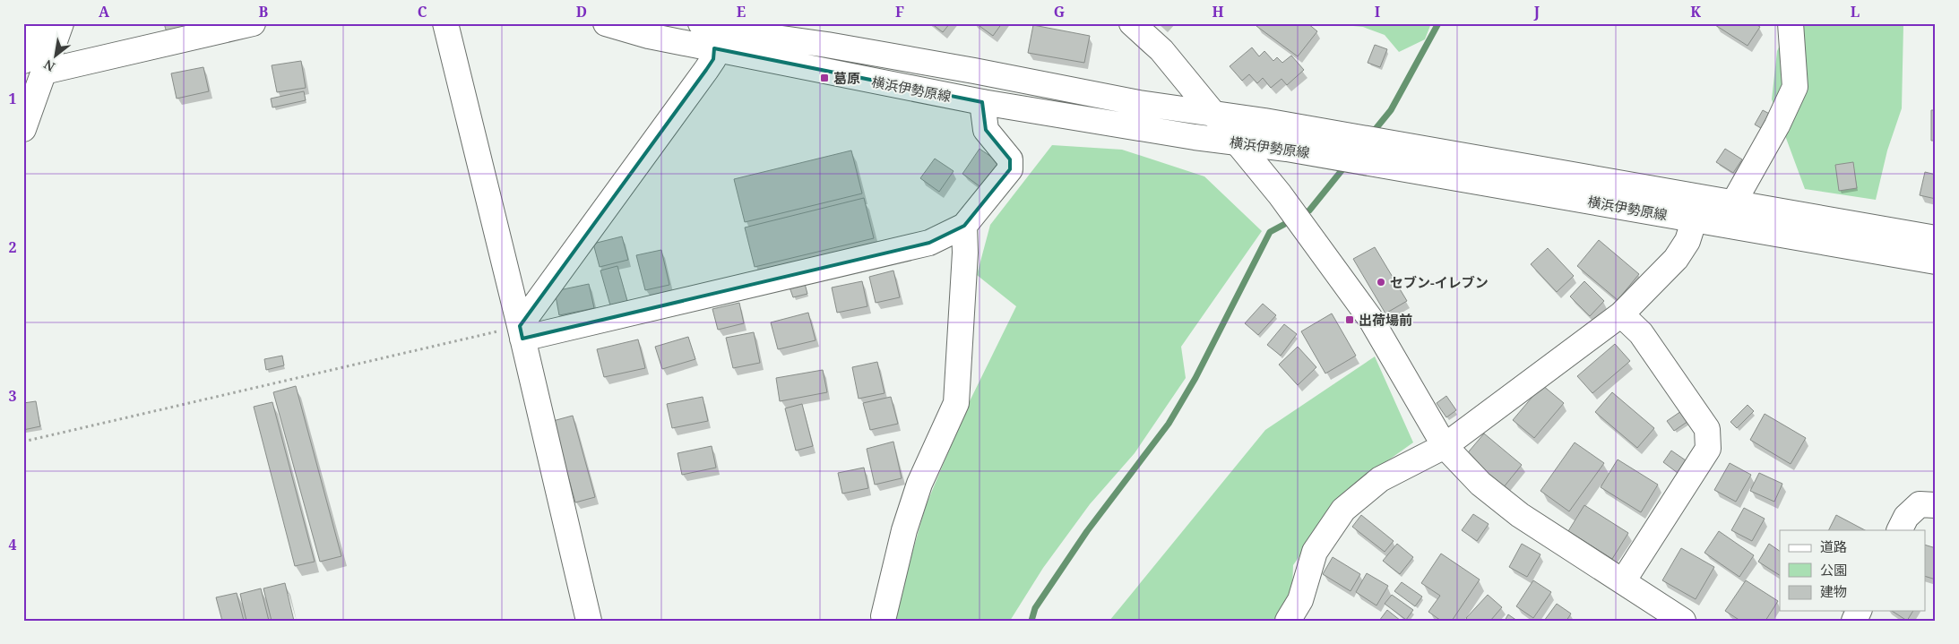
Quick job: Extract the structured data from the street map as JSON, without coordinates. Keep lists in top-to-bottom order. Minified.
{"streets":{"street":["横浜伊勢原線"]},"places":{"transit":["葛原","出荷場前"],"other":["セブン-イレブン"]},"legend":["道路","公園","建物"],"north":"bottom left","grid":{"columns":["A","B","C","D","E","F","G","H","I","J","K","L"],"rows":["1","2","3","4"]}}
